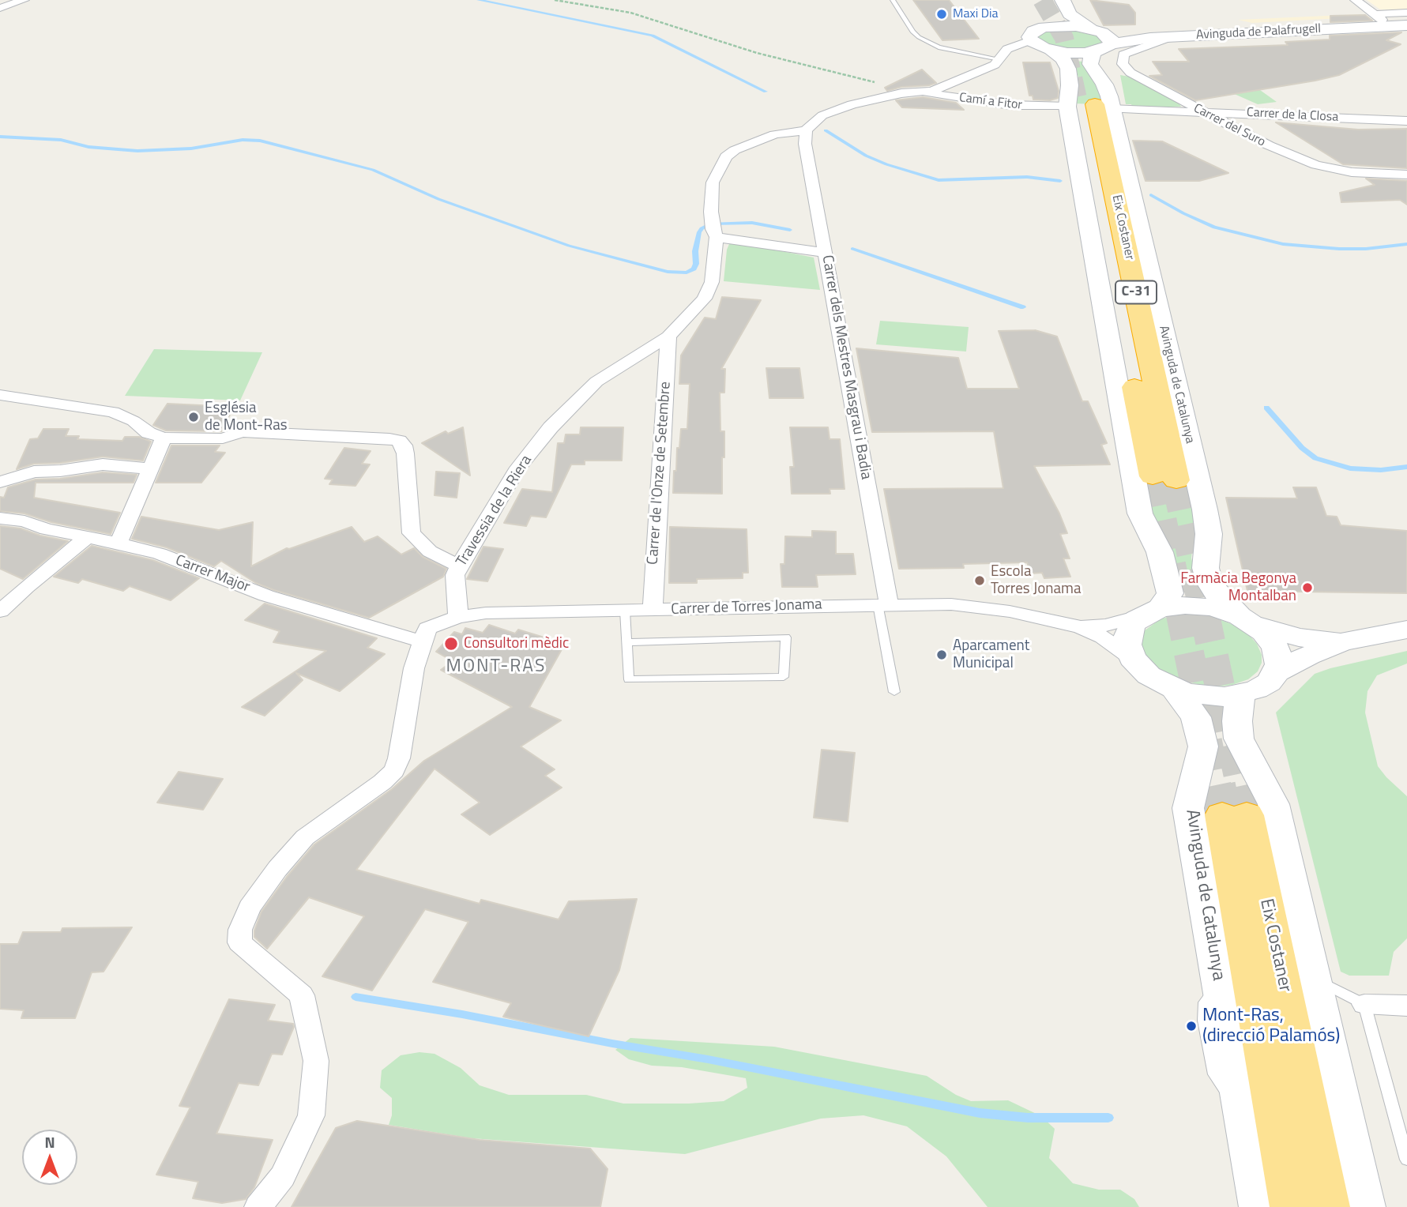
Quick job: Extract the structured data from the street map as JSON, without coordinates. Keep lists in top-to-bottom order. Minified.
{"streets":{"highway":["Eix Costaner","C-31"],"main road":["Avinguda de Palafrugell","Avinguda de Catalunya"],"street":["Camí a Fitor","Carrer de la Closa","Carrer del Suro","Carrer dels Mestres Masgrau i Badia","Carrer de l'Onze de Setembre","Travessia de la Riera","Carrer Major","Carrer de Torres Jonama"]},"crossings":[["Avinguda de Palafrugell","Carrer del Suro"],["Avinguda de Palafrugell","Avinguda de Catalunya"],["Camí a Fitor","Carrer de la Closa"],["Camí a Fitor","Eix Costaner"],["Camí a Fitor","Avinguda de Catalunya"],["Carrer de la Closa","Carrer del Suro"],["Carrer de la Closa","Eix Costaner"],["Carrer de la Closa","Avinguda de Catalunya"],["Eix Costaner","Avinguda de Catalunya"],["Carrer dels Mestres Masgrau i Badia","Travessia de la Riera"],["Carrer dels Mestres Masgrau i Badia","Carrer de Torres Jonama"],["Avinguda de Catalunya","Carrer de Torres Jonama"],["Carrer de l'Onze de Setembre","Travessia de la Riera"],["Carrer de l'Onze de Setembre","Carrer de Torres Jonama"],["Travessia de la Riera","Carrer de Torres Jonama"],["Carrer Major","Carrer de Torres Jonama"]],"districts":["MONT-RAS"],"places":["Maxi Dia","Església de Mont-Ras","Escola Torres Jonama","Farmàcia Begonya Montalban","Consultori mèdic","Aparcament Municipal","Mont-Ras, (direcció Palamós)"],"north":"top"}
